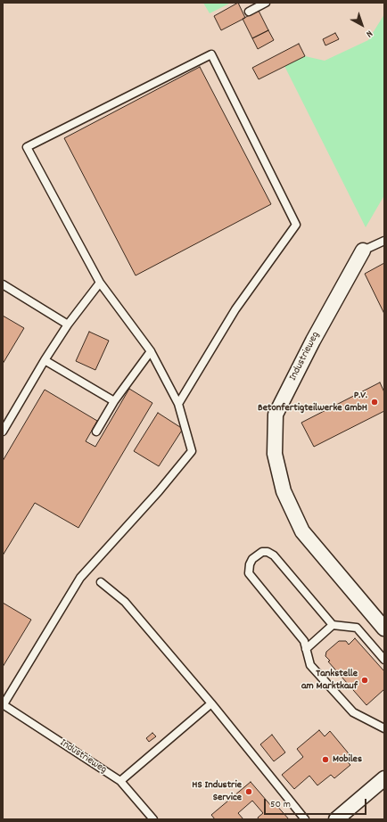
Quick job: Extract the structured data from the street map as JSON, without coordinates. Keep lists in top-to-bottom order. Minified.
{"streets":{"street":["Industrieweg"]},"places":["P.V. Betonfertigteilwerke GmbH","Tankstelle am Marktkauf","Mobiles","HS Industrie Service"],"scale_bar":"50 m","north":"bottom right"}
